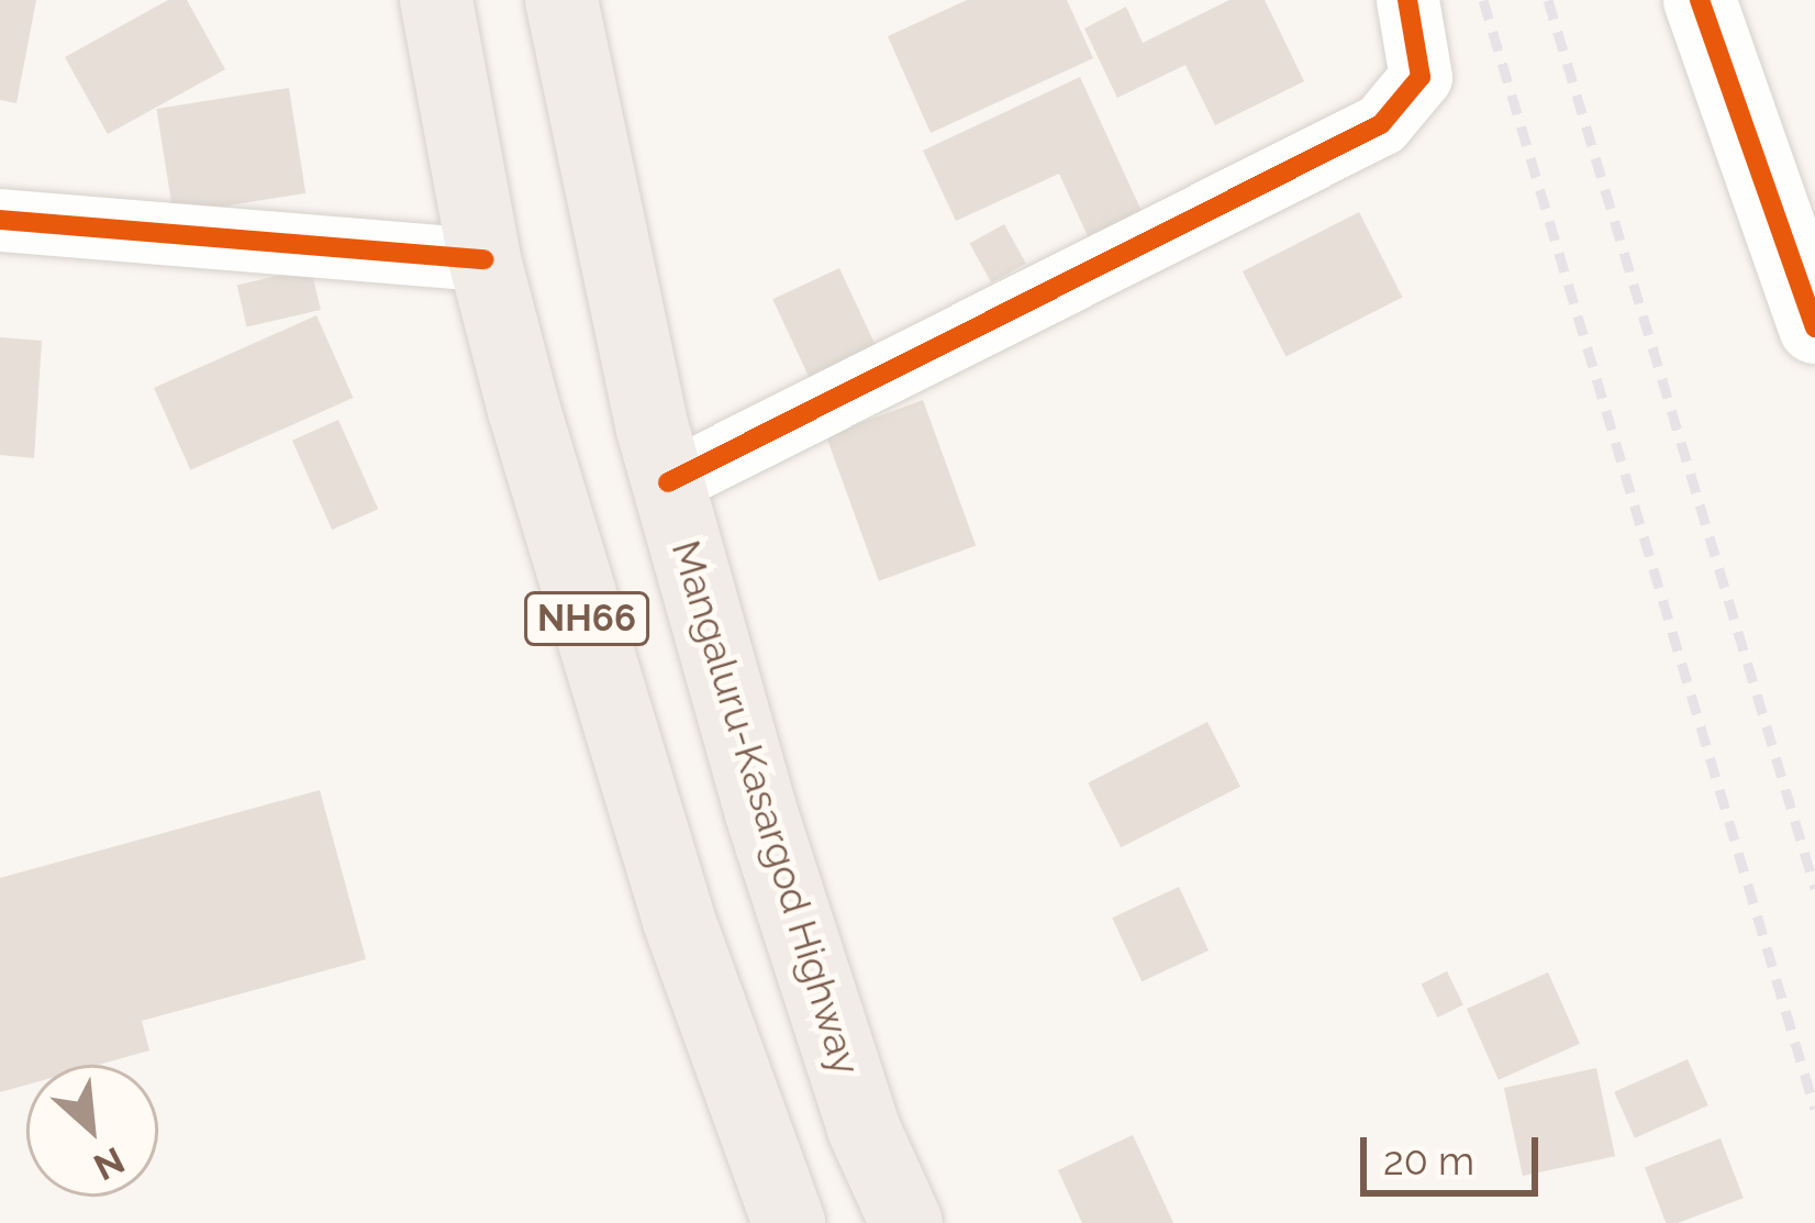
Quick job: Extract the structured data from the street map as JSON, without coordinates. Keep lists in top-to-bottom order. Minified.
{"streets":{"highway":["NH66","Mangaluru-Kasargod Highway"]},"scale_bar":"20 m","north":"bottom right"}
